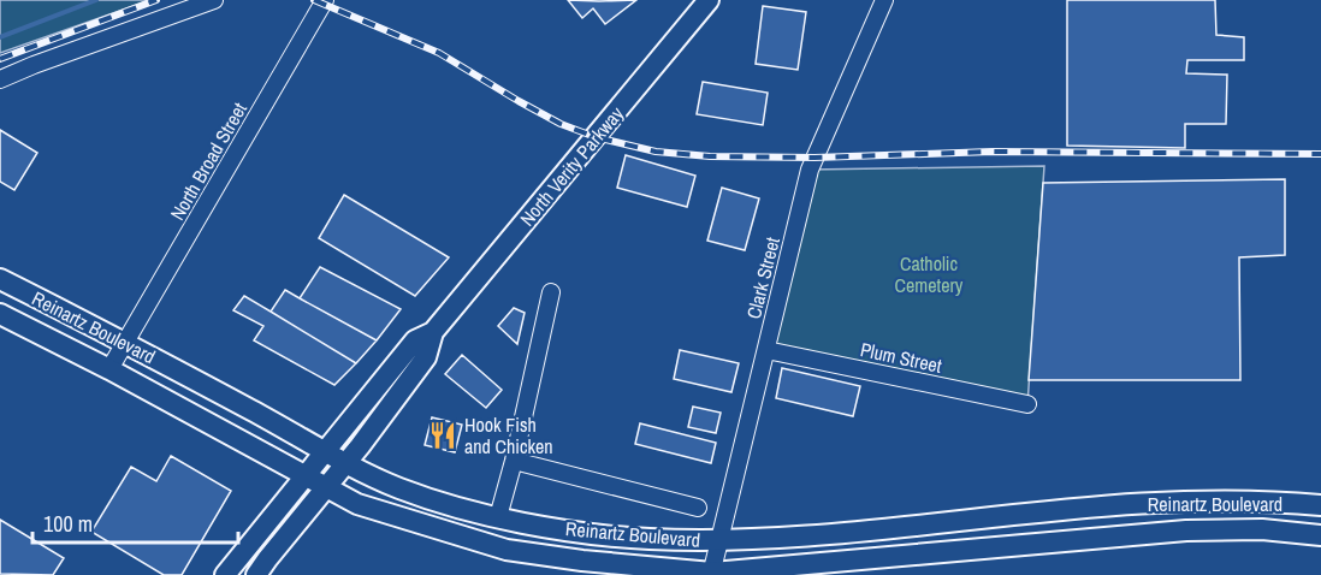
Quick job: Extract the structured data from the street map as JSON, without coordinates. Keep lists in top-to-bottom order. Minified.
{"streets":{"main road":["North Verity Parkway","Reinartz Boulevard"],"street":["North Broad Street","Clark Street","Plum Street"]},"crossings":[["North Broad Street","Reinartz Boulevard"],["North Verity Parkway","Reinartz Boulevard"],["Clark Street","Reinartz Boulevard"],["Clark Street","Plum Street"]],"parks":["Catholic Cemetery"],"places":{"restaurant":["Hook Fish and Chicken"]},"scale_bar":"100 m"}
